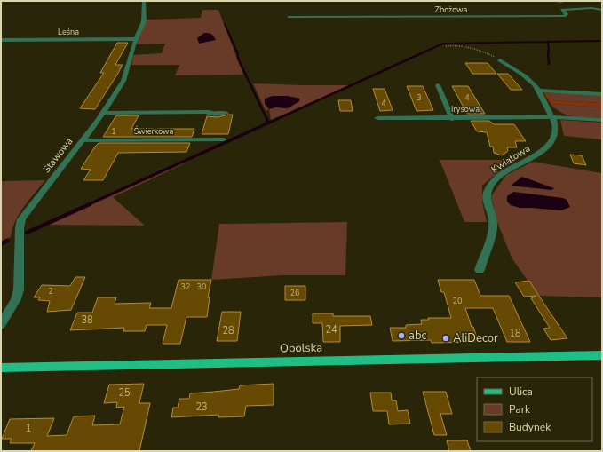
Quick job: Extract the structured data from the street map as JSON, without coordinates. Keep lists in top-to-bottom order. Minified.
{"streets":{"main road":["Opolska"],"street":["Zbożowa","Leśna","Irysowa","Świerkowa","Stawowa","Kwiatowa"]},"crossings":[["Leśna","Stawowa"],["Irysowa","Kwiatowa"],["Świerkowa","Stawowa"]],"places":["abc","AliDecor"],"house_numbers":["3","4","4","1","32","30","2","26","20","38","24","28","18","25","23","1"],"legend":["Ulica","Park","Budynek"]}
